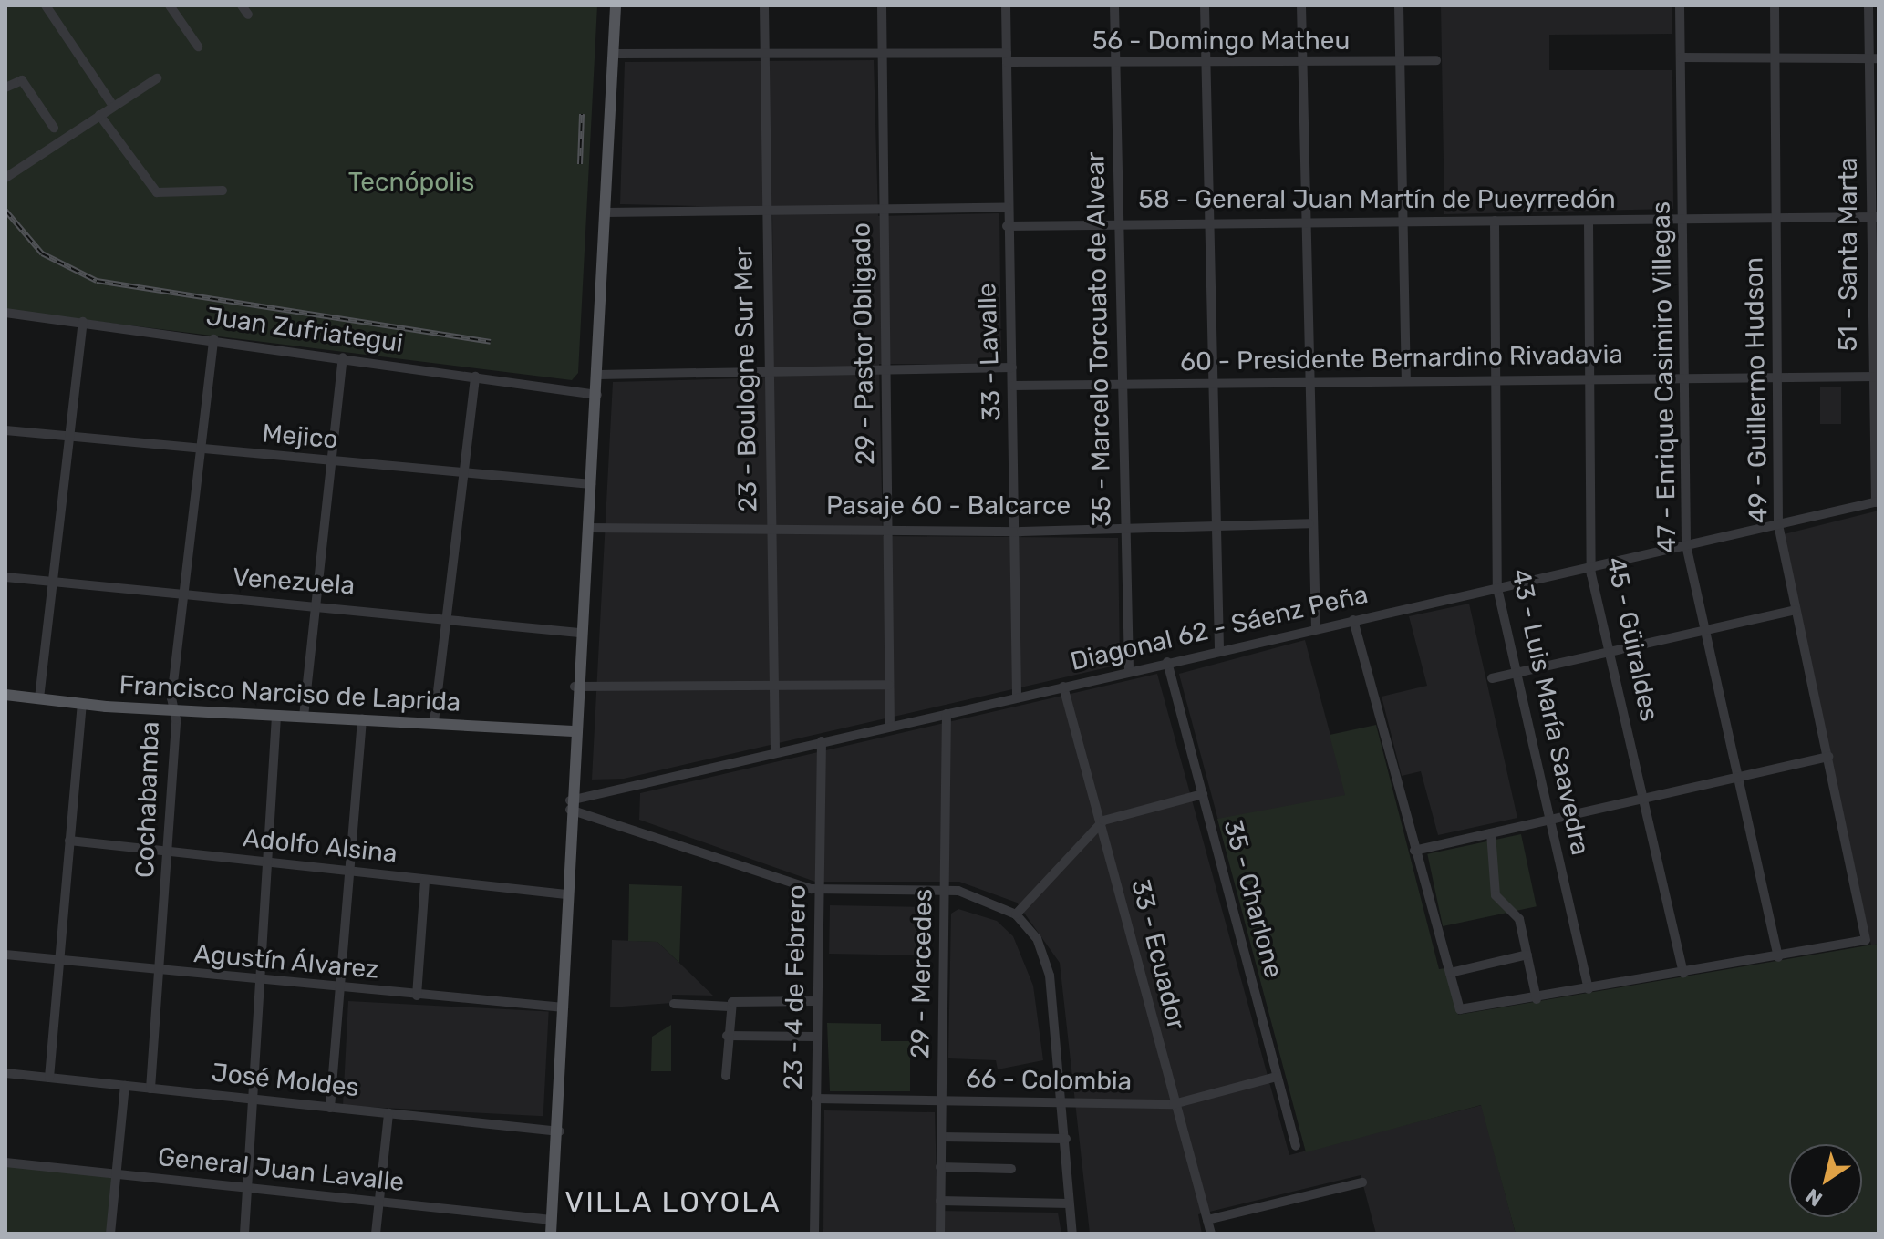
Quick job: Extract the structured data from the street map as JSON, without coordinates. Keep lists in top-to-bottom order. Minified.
{"streets":{"main road":["Francisco Narciso de Laprida"],"street":["56 - Domingo Matheu","58 - General Juan Martín de Pueyrredón","51 - Santa Marta","Juan Zufriategui","35 - Marcelo Torcuato de Alvear","29 - Pastor Obligado","33 - Lavalle","60 - Presidente Bernardino Rivadavia","47 - Enrique Casimiro Villegas","23 - Boulogne Sur Mer","49 - Guillermo Hudson","Mejico","Pasaje 60 - Balcarce","Venezuela","Diagonal 62 - Sáenz Peña","45 - Güiraldes","43 - Luis María Saavedra","Cochabamba","Adolfo Alsina","35 - Charlone","33 - Ecuador","Agustín Álvarez","29 - Mercedes","23 - 4 de Febrero","José Moldes","66 - Colombia","General Juan Lavalle"]},"crossings":[["56 - Domingo Matheu","35 - Marcelo Torcuato de Alvear"],["56 - Domingo Matheu","29 - Pastor Obligado"],["56 - Domingo Matheu","33 - Lavalle"],["56 - Domingo Matheu","23 - Boulogne Sur Mer"],["58 - General Juan Martín de Pueyrredón","51 - Santa Marta"],["58 - General Juan Martín de Pueyrredón","35 - Marcelo Torcuato de Alvear"],["58 - General Juan Martín de Pueyrredón","33 - Lavalle"],["58 - General Juan Martín de Pueyrredón","47 - Enrique Casimiro Villegas"],["58 - General Juan Martín de Pueyrredón","49 - Guillermo Hudson"],["58 - General Juan Martín de Pueyrredón","45 - Güiraldes"],["58 - General Juan Martín de Pueyrredón","43 - Luis María Saavedra"],["51 - Santa Marta","60 - Presidente Bernardino Rivadavia"],["51 - Santa Marta","Diagonal 62 - Sáenz Peña"],["Juan Zufriategui","Cochabamba"],["35 - Marcelo Torcuato de Alvear","60 - Presidente Bernardino Rivadavia"],["35 - Marcelo Torcuato de Alvear","Pasaje 60 - Balcarce"],["35 - Marcelo Torcuato de Alvear","Diagonal 62 - Sáenz Peña"],["29 - Pastor Obligado","Pasaje 60 - Balcarce"],["29 - Pastor Obligado","Diagonal 62 - Sáenz Peña"],["33 - Lavalle","60 - Presidente Bernardino Rivadavia"],["33 - Lavalle","Pasaje 60 - Balcarce"],["33 - Lavalle","Diagonal 62 - Sáenz Peña"],["60 - Presidente Bernardino Rivadavia","47 - Enrique Casimiro Villegas"],["60 - Presidente Bernardino Rivadavia","49 - Guillermo Hudson"],["60 - Presidente Bernardino Rivadavia","45 - Güiraldes"],["60 - Presidente Bernardino Rivadavia","43 - Luis María Saavedra"],["47 - Enrique Casimiro Villegas","49 - Guillermo Hudson"],["47 - Enrique Casimiro Villegas","Diagonal 62 - Sáenz Peña"],["23 - Boulogne Sur Mer","Pasaje 60 - Balcarce"],["23 - Boulogne Sur Mer","Diagonal 62 - Sáenz Peña"],["49 - Guillermo Hudson","Diagonal 62 - Sáenz Peña"],["Mejico","Cochabamba"],["Venezuela","Cochabamba"],["Diagonal 62 - Sáenz Peña","45 - Güiraldes"],["Diagonal 62 - Sáenz Peña","43 - Luis María Saavedra"],["Diagonal 62 - Sáenz Peña","35 - Charlone"],["Diagonal 62 - Sáenz Peña","33 - Ecuador"],["Diagonal 62 - Sáenz Peña","29 - Mercedes"],["Diagonal 62 - Sáenz Peña","23 - 4 de Febrero"],["Francisco Narciso de Laprida","Cochabamba"],["Cochabamba","Adolfo Alsina"],["Cochabamba","Agustín Álvarez"],["Cochabamba","José Moldes"],["35 - Charlone","66 - Colombia"],["33 - Ecuador","66 - Colombia"],["29 - Mercedes","66 - Colombia"],["23 - 4 de Febrero","66 - Colombia"]],"districts":["VILLA LOYOLA"],"parks":["Tecnópolis"],"north":"bottom left"}
